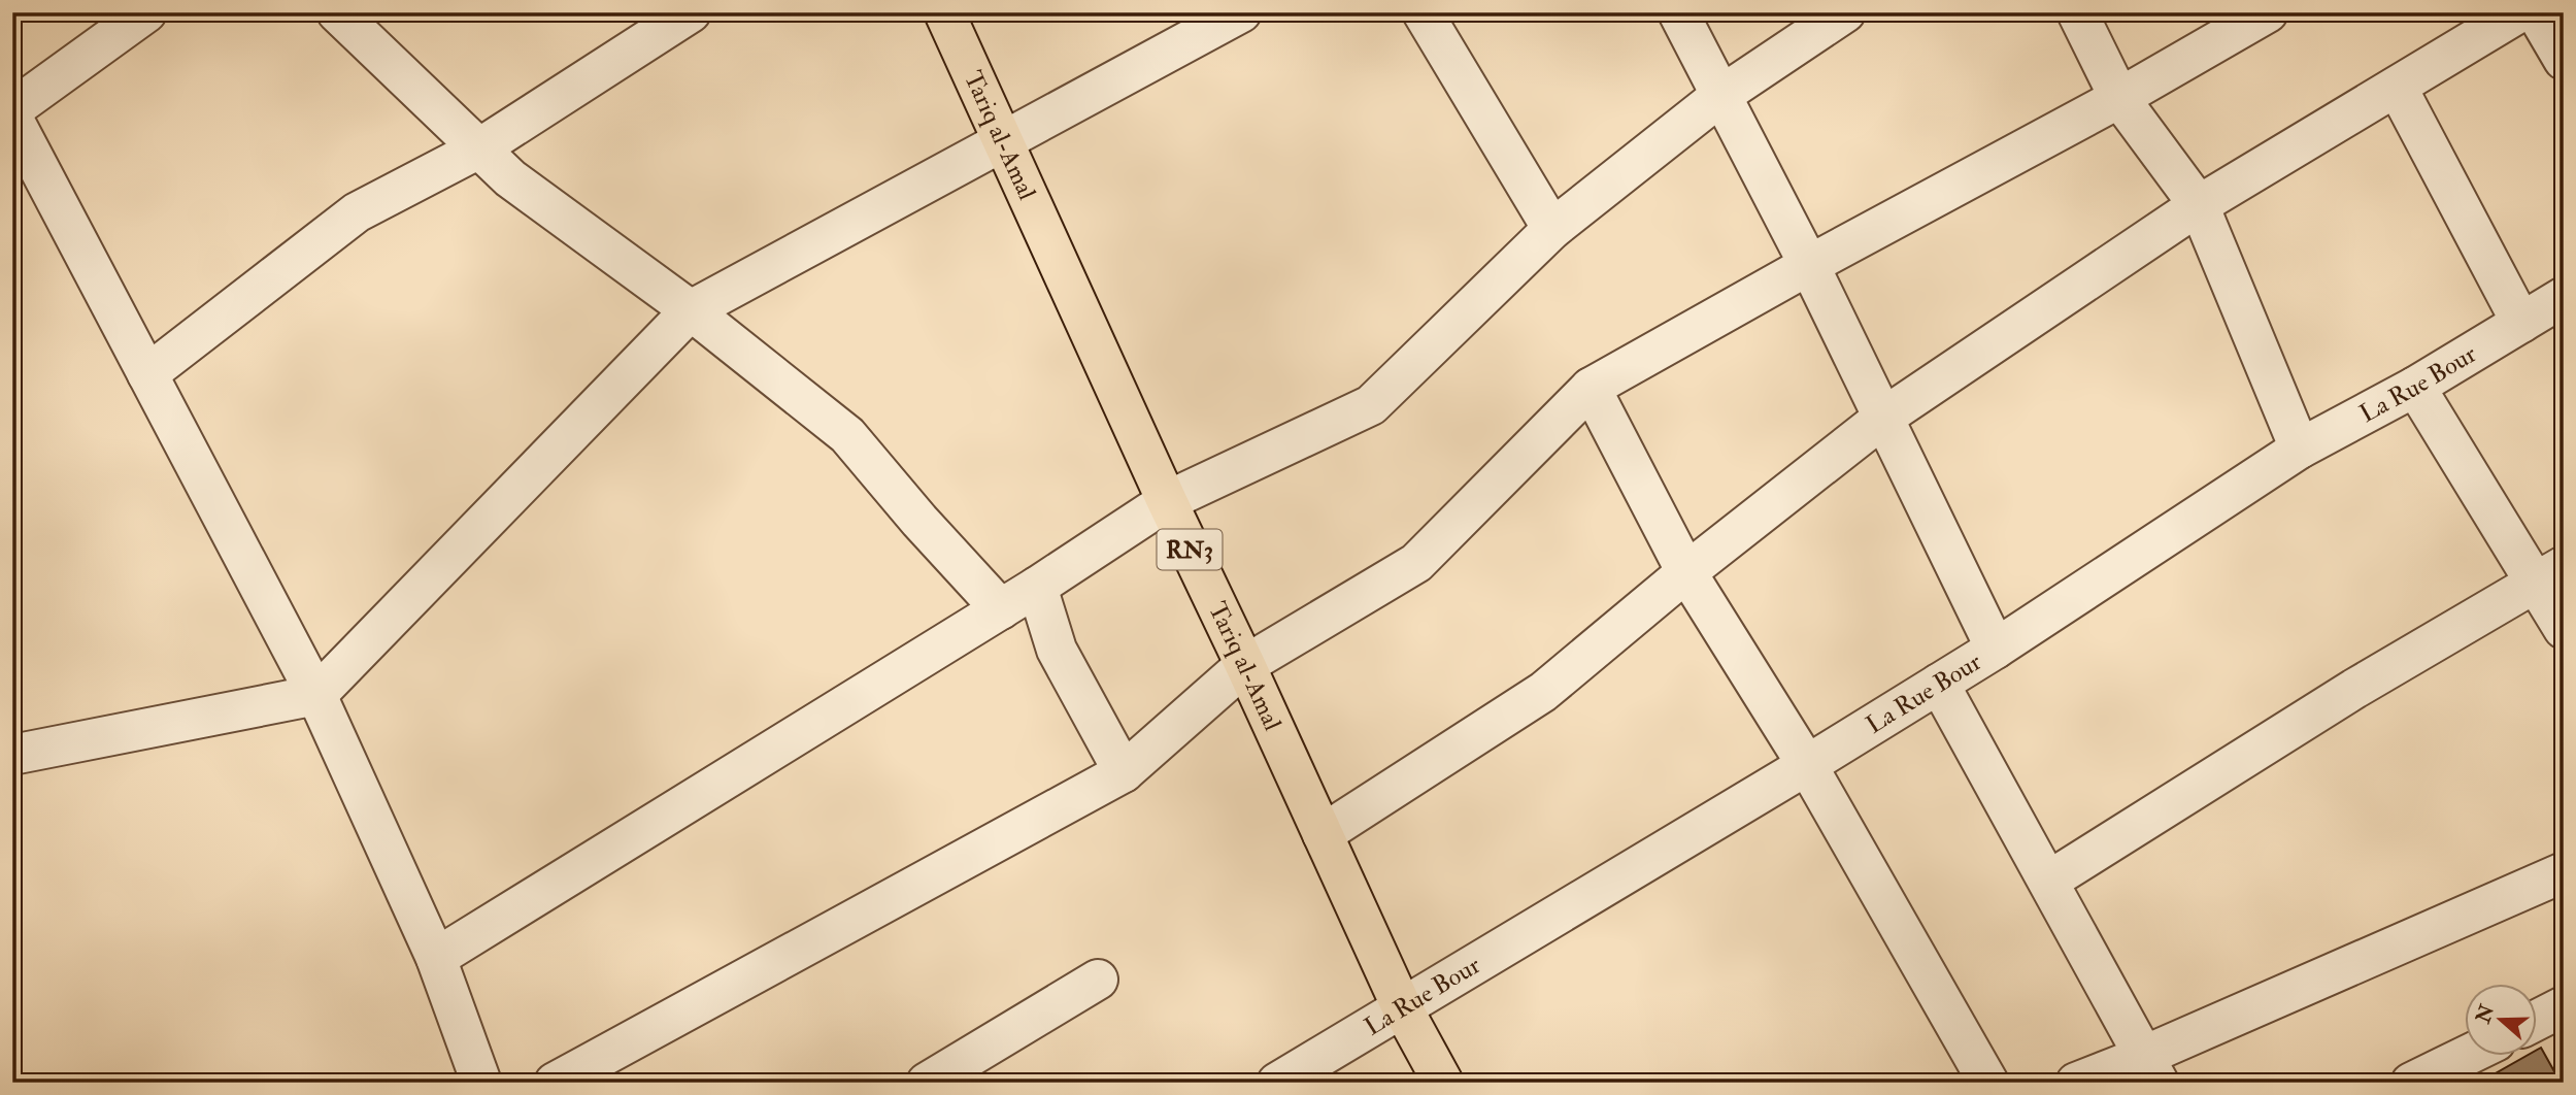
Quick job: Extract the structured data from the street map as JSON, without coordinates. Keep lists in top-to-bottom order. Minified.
{"streets":{"highway":["Tariq al-Amal","RN3"],"street":["La Rue Bour"]},"crossings":[["Tariq al-Amal","La Rue Bour"]],"north":"left"}
